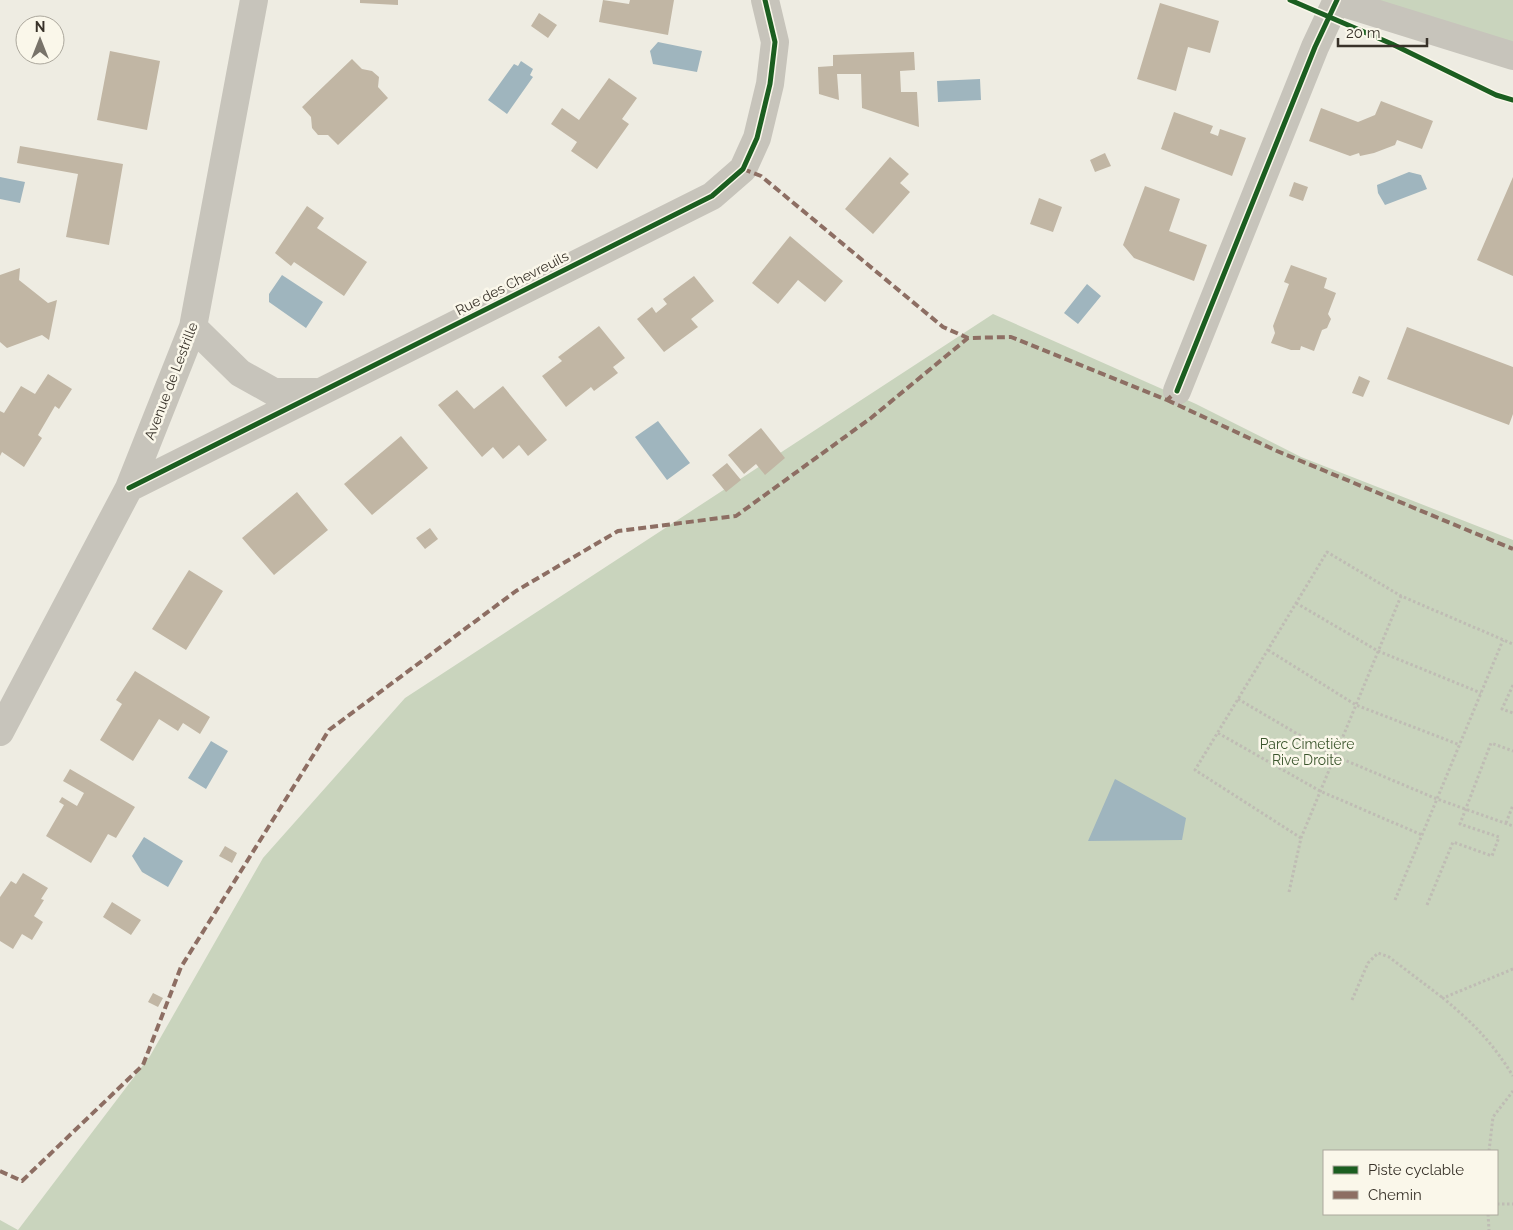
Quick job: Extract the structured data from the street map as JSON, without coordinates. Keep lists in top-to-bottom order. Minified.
{"streets":{"street":["Rue des Chevreuils","Avenue de Lestrille"]},"crossings":[["Rue des Chevreuils","Avenue de Lestrille"]],"parks":["Parc Cimetière Rive Droite"],"legend":["Piste cyclable","Chemin"],"scale_bar":"20 m","north":"top"}
